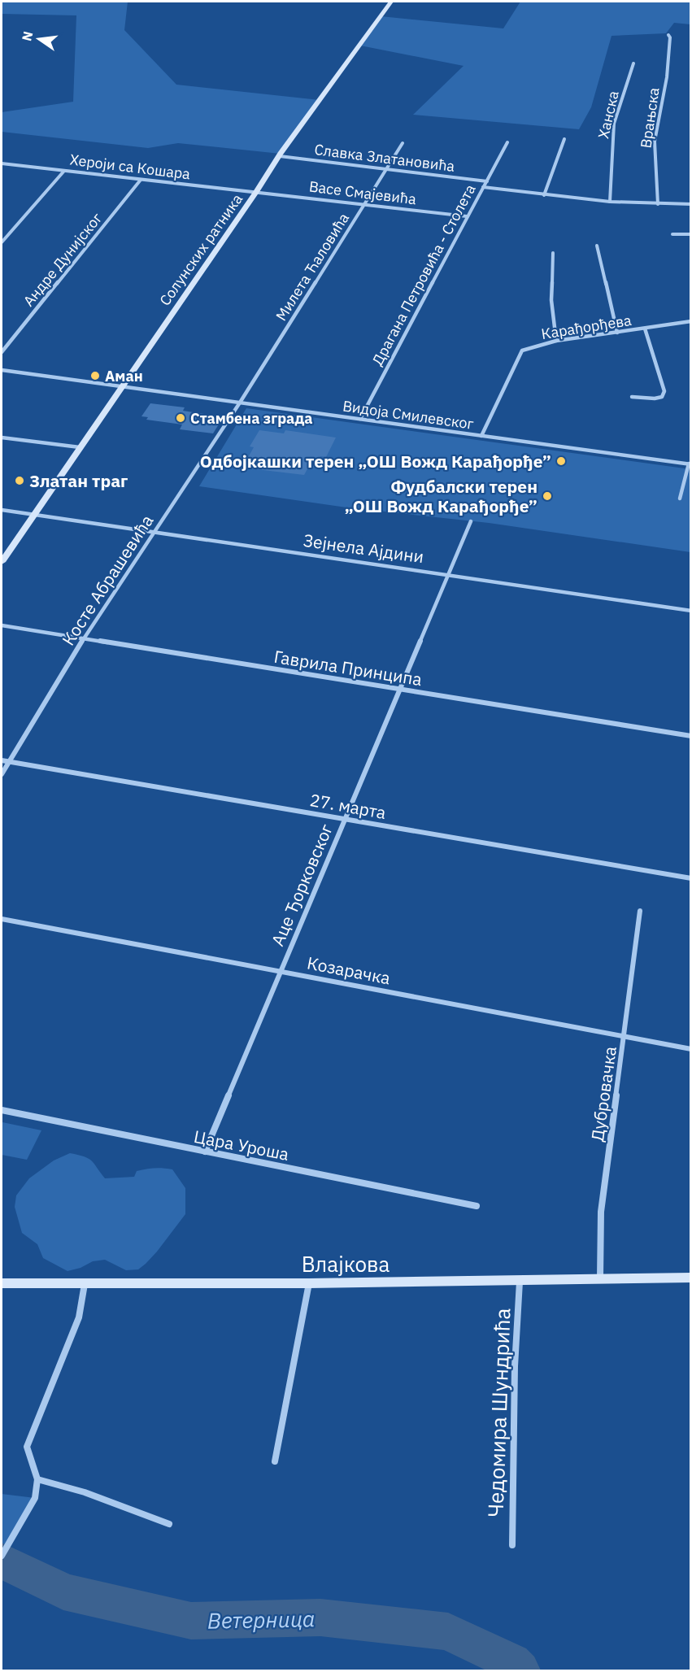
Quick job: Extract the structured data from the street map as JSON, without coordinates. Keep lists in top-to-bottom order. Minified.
{"streets":{"main road":["Солунских ратника","Влајкова"],"street":["Ханска","Врањска","Славка Златановића","Хероји са Кошара","Васе Смајевића","Андре Дунијског","Милета Ћаловића","Драгана Петровића - Столета","Карађорђева","Видоја Смилевског","Зејнела Ајдини","Косте Абрашевића","Гаврила Принципа","27. марта","Аце Ђорковског","Козарачка","Дубровачка","Цара Уроша","Чедомира Шундрића"]},"crossings":[["Славка Златановића","Солунских ратника"],["Славка Златановића","Милета Ћаловића"],["Славка Златановића","Драгана Петровића - Столета"],["Хероји са Кошара","Васе Смајевића"],["Хероји са Кошара","Солунских ратника"],["Хероји са Кошара","Андре Дунијског"],["Васе Смајевића","Солунских ратника"],["Васе Смајевића","Милета Ћаловића"],["Васе Смајевића","Драгана Петровића - Столета"],["Солунских ратника","Видоја Смилевског"],["Солунских ратника","Зејнела Ајдини"],["Милета Ћаловића","Видоја Смилевског"],["Милета Ћаловића","Косте Абрашевића"],["Драгана Петровића - Столета","Видоја Смилевског"],["Карађорђева","Видоја Смилевског"],["Видоја Смилевског","Косте Абрашевића"],["Зејнела Ајдини","Косте Абрашевића"],["Зејнела Ајдини","Аце Ђорковског"],["Косте Абрашевића","Гаврила Принципа"],["Косте Абрашевића","27. марта"],["Гаврила Принципа","Аце Ђорковског"],["27. марта","Аце Ђорковског"],["Аце Ђорковског","Козарачка"],["Аце Ђорковског","Цара Уроша"],["Козарачка","Дубровачка"],["Дубровачка","Влајкова"],["Влајкова","Чедомира Шундрића"]],"water":["Ветерница"],"places":["Аман","Стамбена зграда","Одбојкашки терен „ОШ Вожд Карађорђе”","Златан траг","Фудбалски терен „ОШ Вожд Карађорђе”"],"north":"left"}
